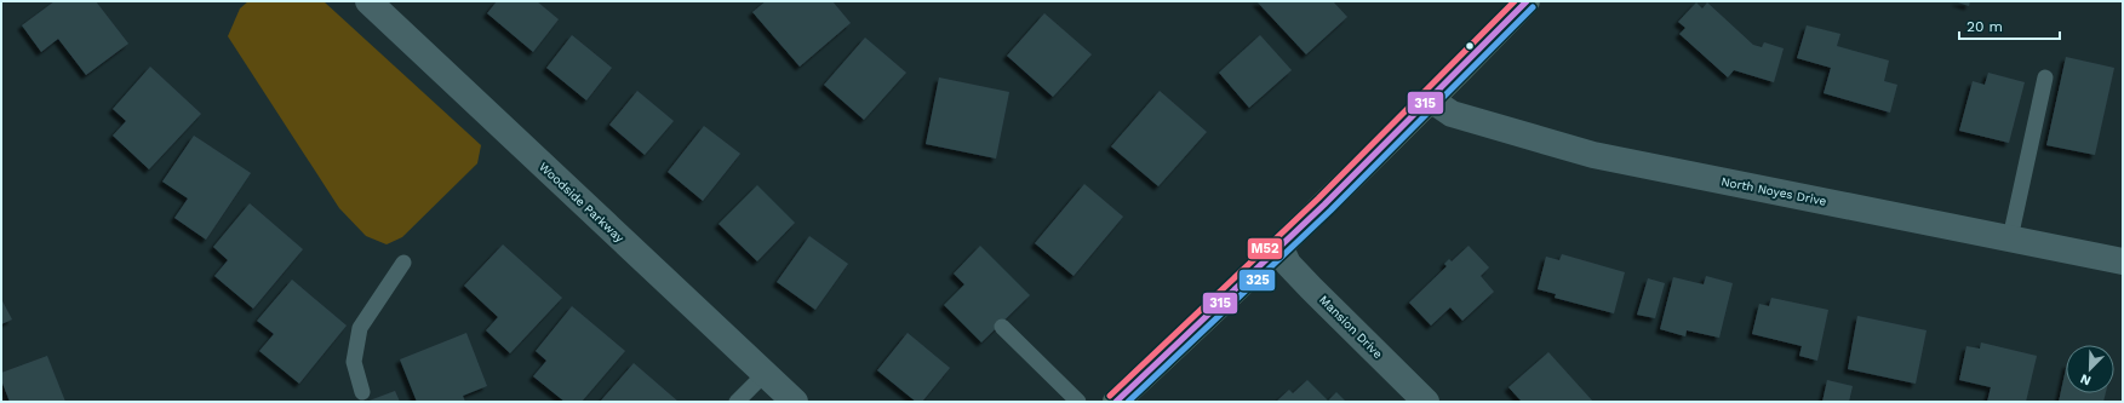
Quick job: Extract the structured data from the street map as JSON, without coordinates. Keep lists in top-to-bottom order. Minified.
{"streets":{"street":["North Noyes Drive","Woodside Parkway","Mansion Drive"]},"lines":["transit line 315","transit line M52","transit line 325"],"scale_bar":"20 m","north":"bottom left"}
